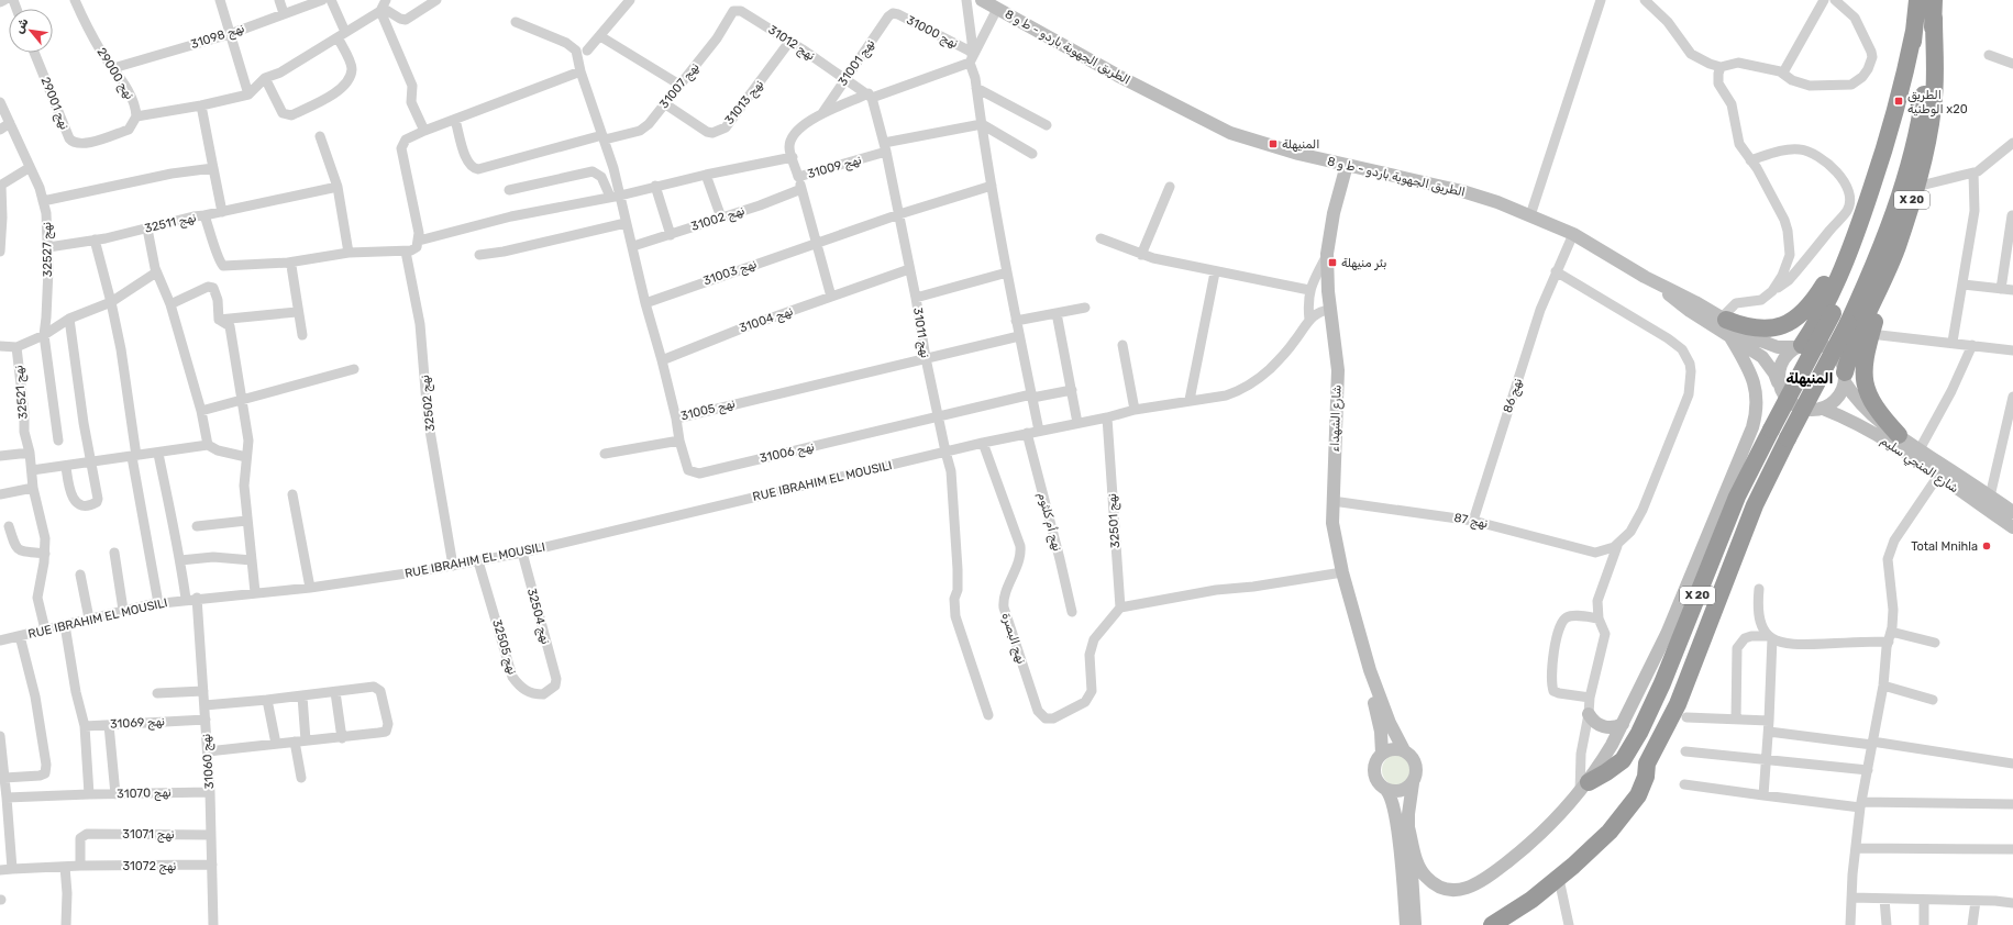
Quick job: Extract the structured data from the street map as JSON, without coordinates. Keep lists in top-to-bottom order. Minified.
{"streets":{"highway":["X 20"],"street":["نهج 31000","نهج 31098","نهج 31012","الطريق الجهوية باردو - ط و 8","نهج 31001","نهج 29000","نهج 31007","نهج 31013","نهج 29001","نهج 31009","نهج 31002","نهج 32511","نهج 32527","نهج 31003","نهج 31004","نهج 31011","نهج 32521","نهج 86","نهج 32502","نهج 31005","شارع الشهداء","نهج 31006","شارع المنجي سليم","RUE IBRAHIM EL MOUSILI","نهج 32501","نهج 87","نهج أم كلثوم","نهج 32504","نهج البصرة","نهج 32505","نهج 31069","نهج 31060","نهج 31070","نهج 31071","نهج 31072"]},"crossings":[["نهج 31000","نهج 31001"],["نهج 31098","نهج 29000"],["نهج 31012","نهج 31001"],["نهج 31012","نهج 31007"],["نهج 31012","نهج 31013"],["الطريق الجهوية باردو - ط و 8","X 20"],["الطريق الجهوية باردو - ط و 8","نهج 86"],["الطريق الجهوية باردو - ط و 8","شارع الشهداء"],["الطريق الجهوية باردو - ط و 8","شارع المنجي سليم"],["نهج 31001","نهج 31009"],["نهج 29000","نهج 29001"],["نهج 31007","نهج 31013"],["X 20","شارع المنجي سليم"],["نهج 32511","نهج 32527"],["نهج 31003","نهج 31011"],["نهج 31003","نهج 31005"],["نهج 31004","نهج 31011"],["نهج 31004","نهج 31005"],["نهج 31011","نهج 31005"],["نهج 31011","نهج 31006"],["نهج 31011","RUE IBRAHIM EL MOUSILI"],["نهج 32521","RUE IBRAHIM EL MOUSILI"],["نهج 86","نهج 87"],["نهج 32502","RUE IBRAHIM EL MOUSILI"],["نهج 31005","نهج 31006"],["شارع الشهداء","نهج 87"],["RUE IBRAHIM EL MOUSILI","نهج 32501"],["RUE IBRAHIM EL MOUSILI","نهج أم كلثوم"],["RUE IBRAHIM EL MOUSILI","نهج 32504"],["RUE IBRAHIM EL MOUSILI","نهج البصرة"],["RUE IBRAHIM EL MOUSILI","نهج 32505"],["RUE IBRAHIM EL MOUSILI","نهج 31060"],["نهج 32501","نهج البصرة"],["نهج 32504","نهج 32505"],["نهج 31069","نهج 31060"],["نهج 31060","نهج 31070"],["نهج 31060","نهج 31071"],["نهج 31060","نهج 31072"],["نهج 31071","نهج 31072"]],"districts":["المنيهلة"],"places":{"transit":["الطريق الوطنية x20","المنيهلة","بئر منيهلة"],"other":["Total Mnihla"]},"north":"top left"}
